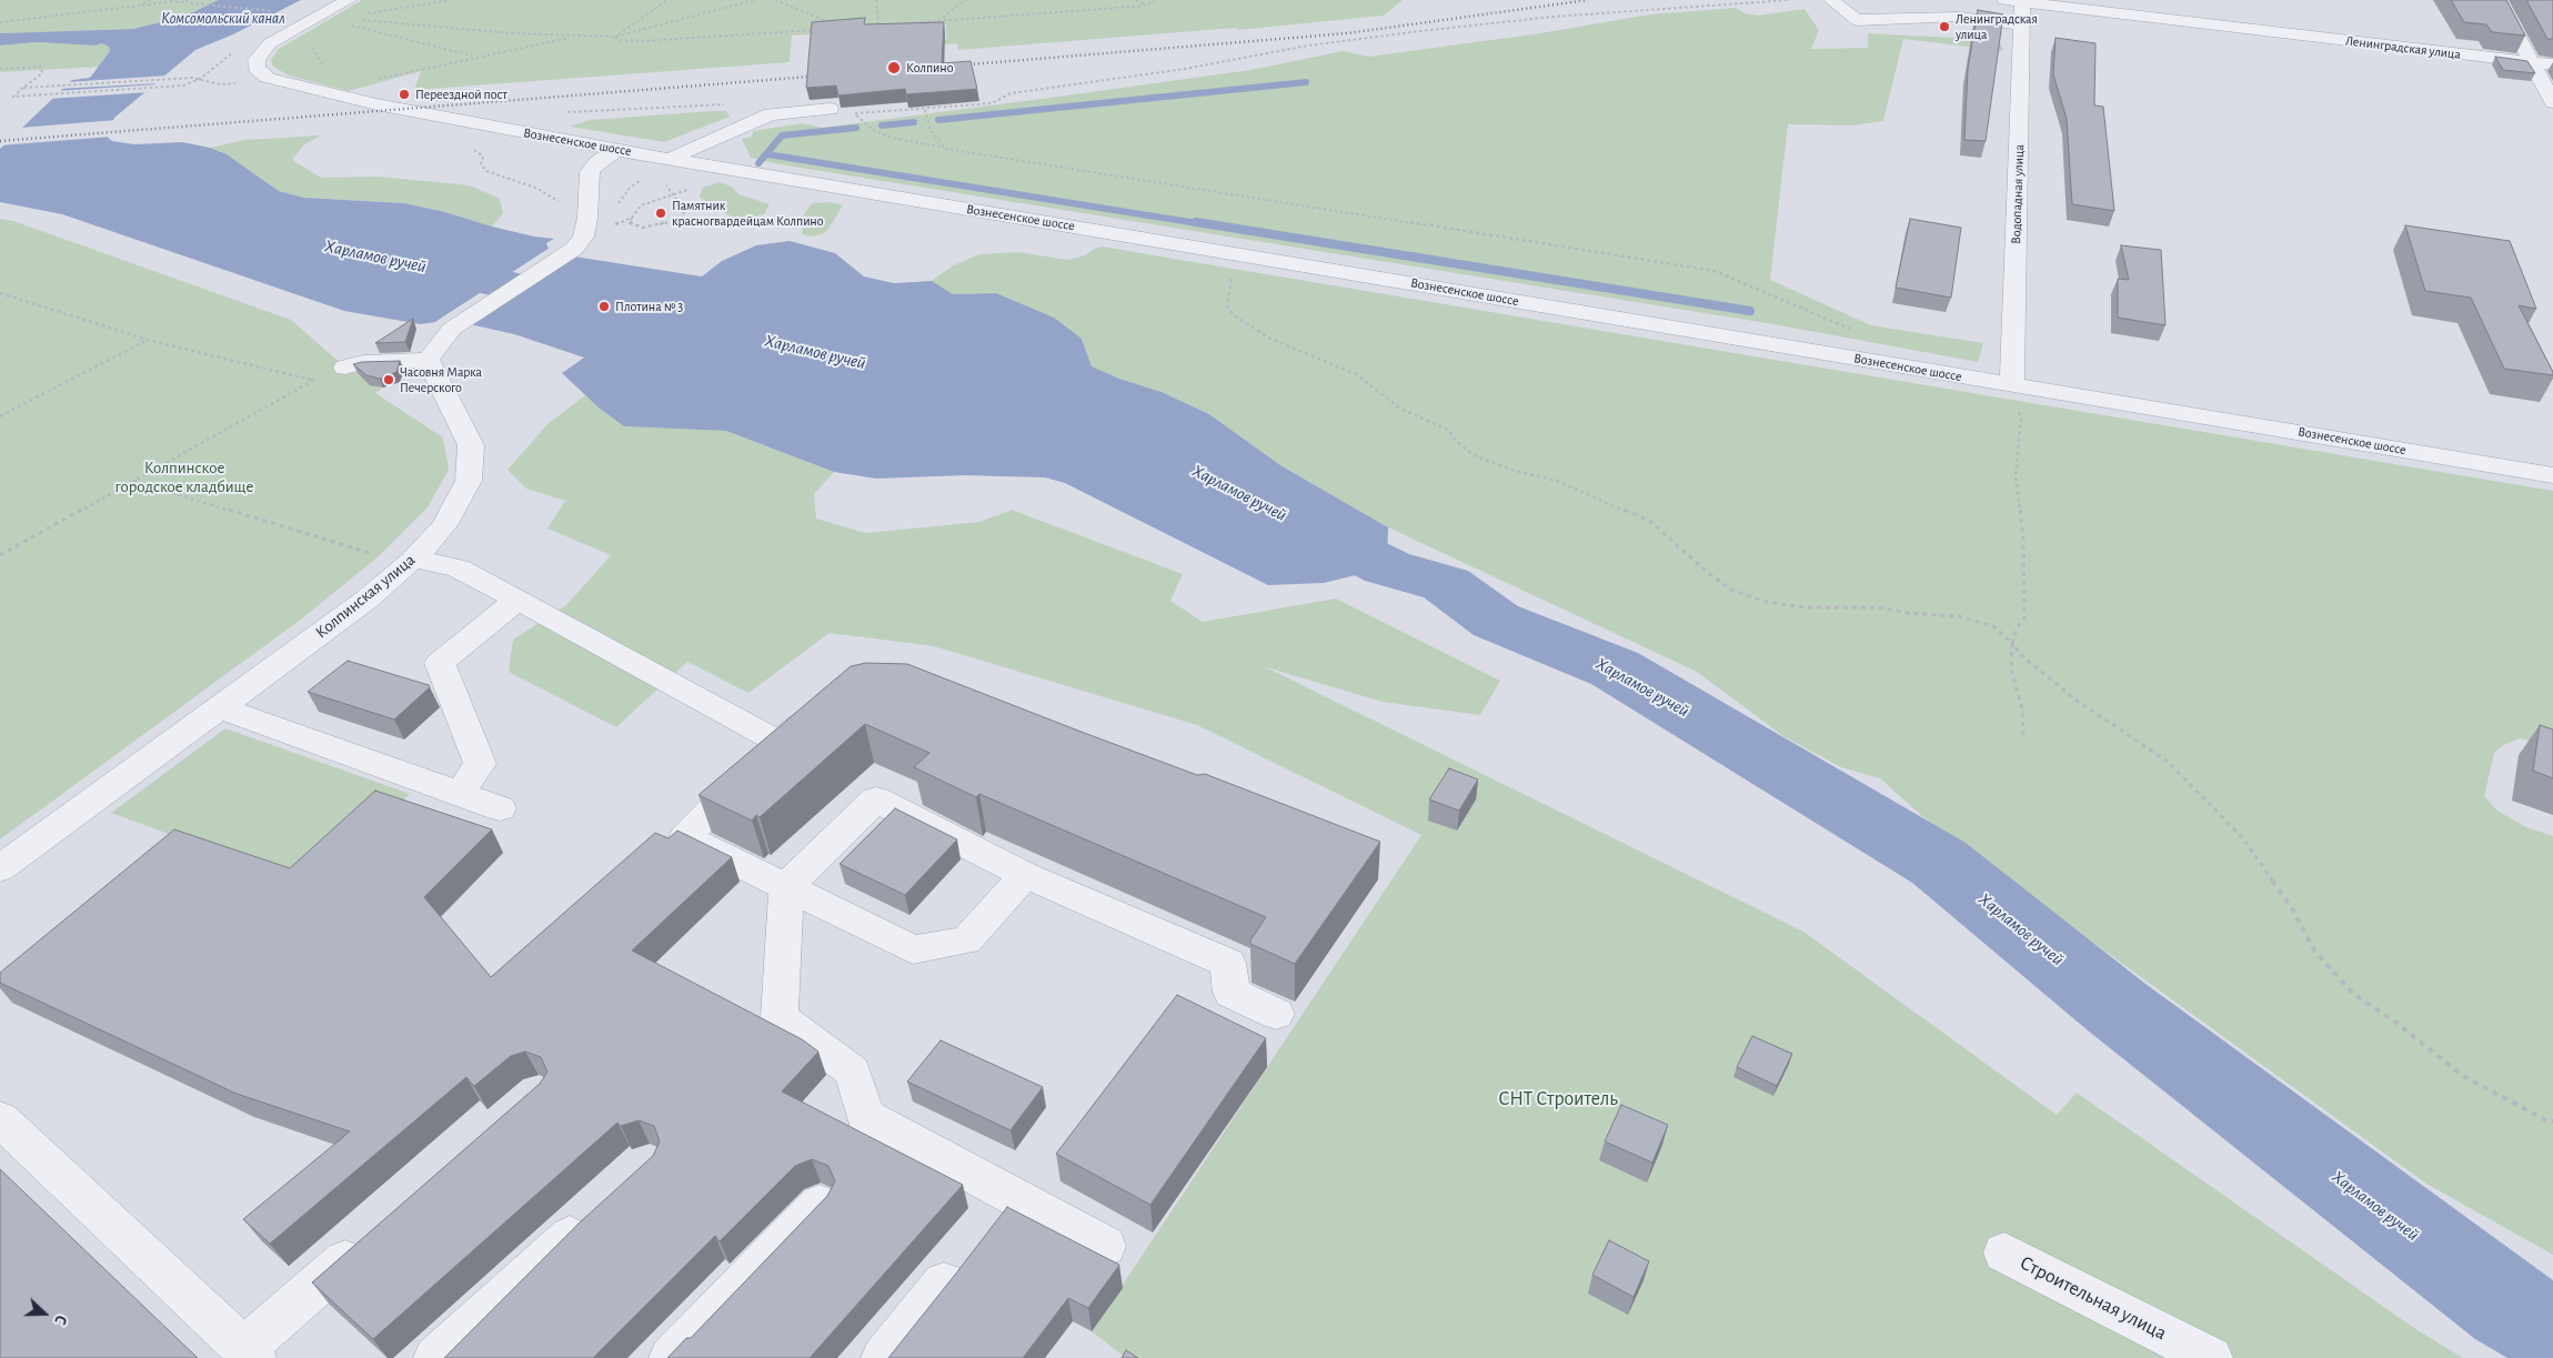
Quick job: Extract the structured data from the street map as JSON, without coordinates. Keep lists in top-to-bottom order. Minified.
{"streets":{"street":["Ленинградская улица","Вознесенское шоссе","Водопадная улица","Колпинская улица","Строительная улица"]},"crossings":[["Ленинградская улица","Водопадная улица"],["Вознесенское шоссе","Водопадная улица"]],"water":["Комсомольский канал","Харламов ручей"],"parks":["Колпинское городское кладбище","СНТ Строитель"],"places":["Ленинградская улица","Колпино","Переездной пост","Памятник красногвардейцам Колпино","Плотина № 3","Часовня Марка Печерского"],"north":"right"}
